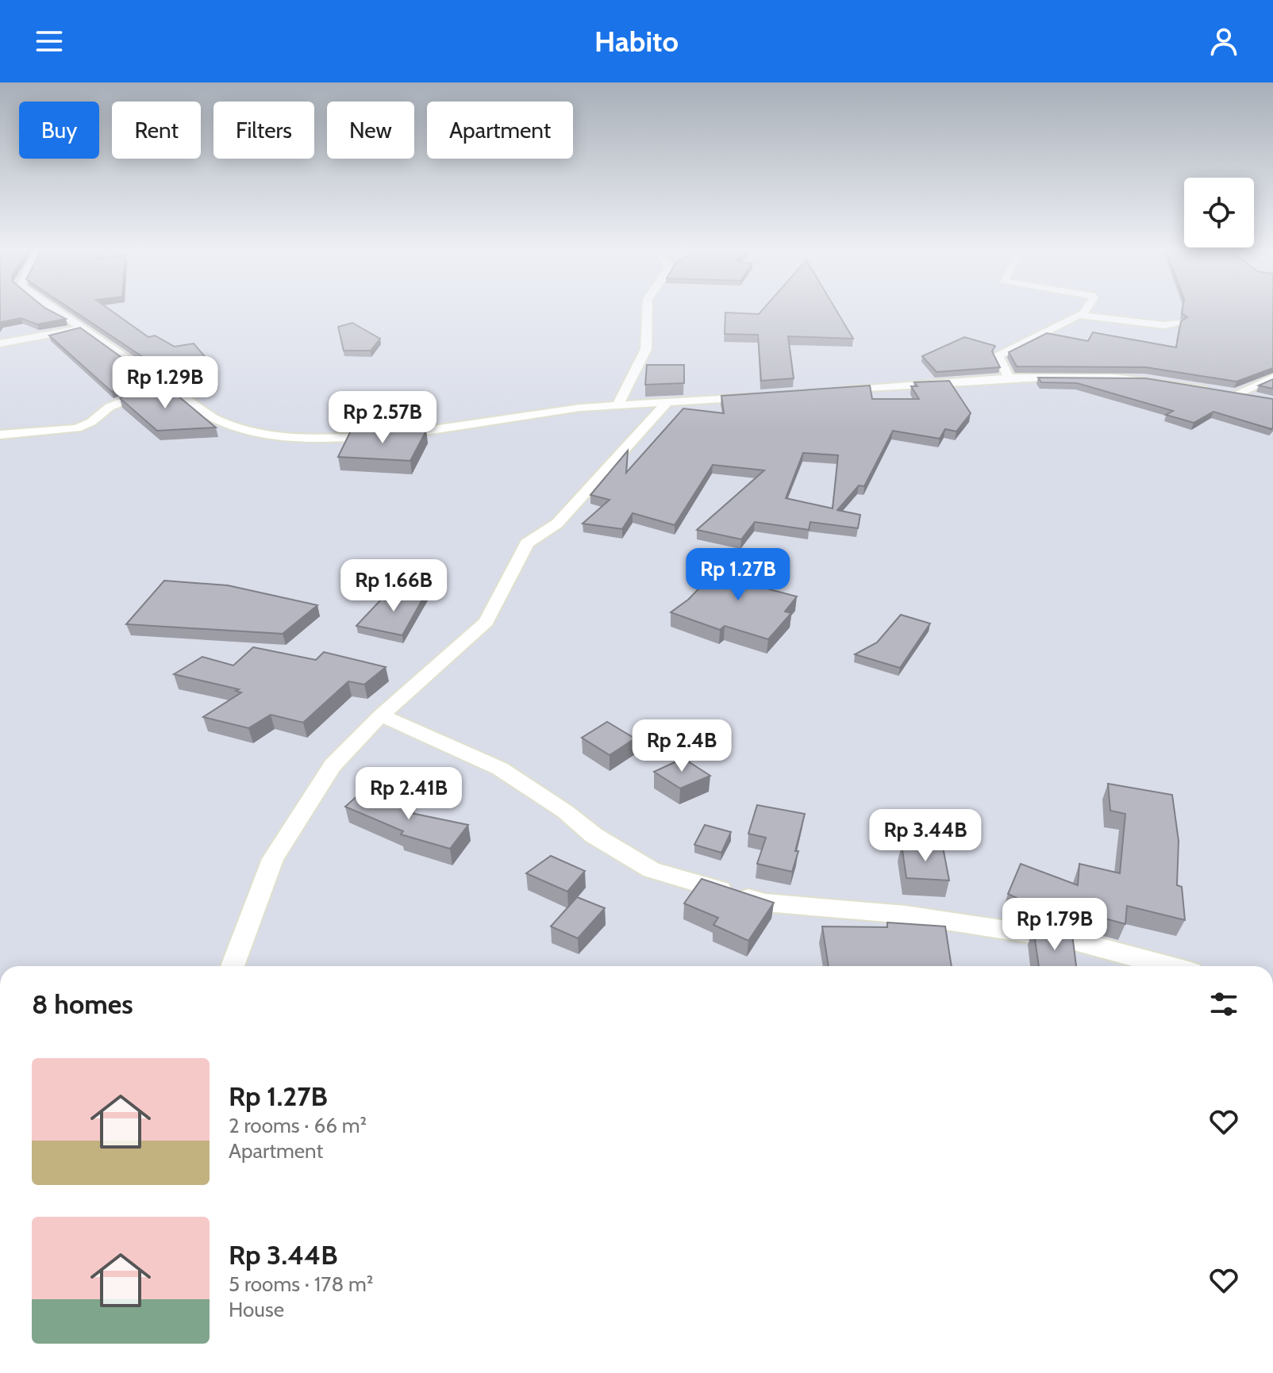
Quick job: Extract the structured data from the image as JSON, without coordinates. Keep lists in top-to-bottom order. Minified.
{"page":{"header":"Habito","chip":["Buy","Rent","Filters","New","Apartment"],"price":["Rp 1.29B","Rp 2.57B","Rp 1.27B","Rp 1.66B","Rp 2.4B","Rp 2.41B","Rp 3.44B","Rp 1.79B"],"heading":"8 homes","list":[{"name":"Rp 1.27B","note":"2 rooms · 66 m² · Apartment"},{"name":"Rp 3.44B","note":"5 rooms · 178 m² · House"}]}}
